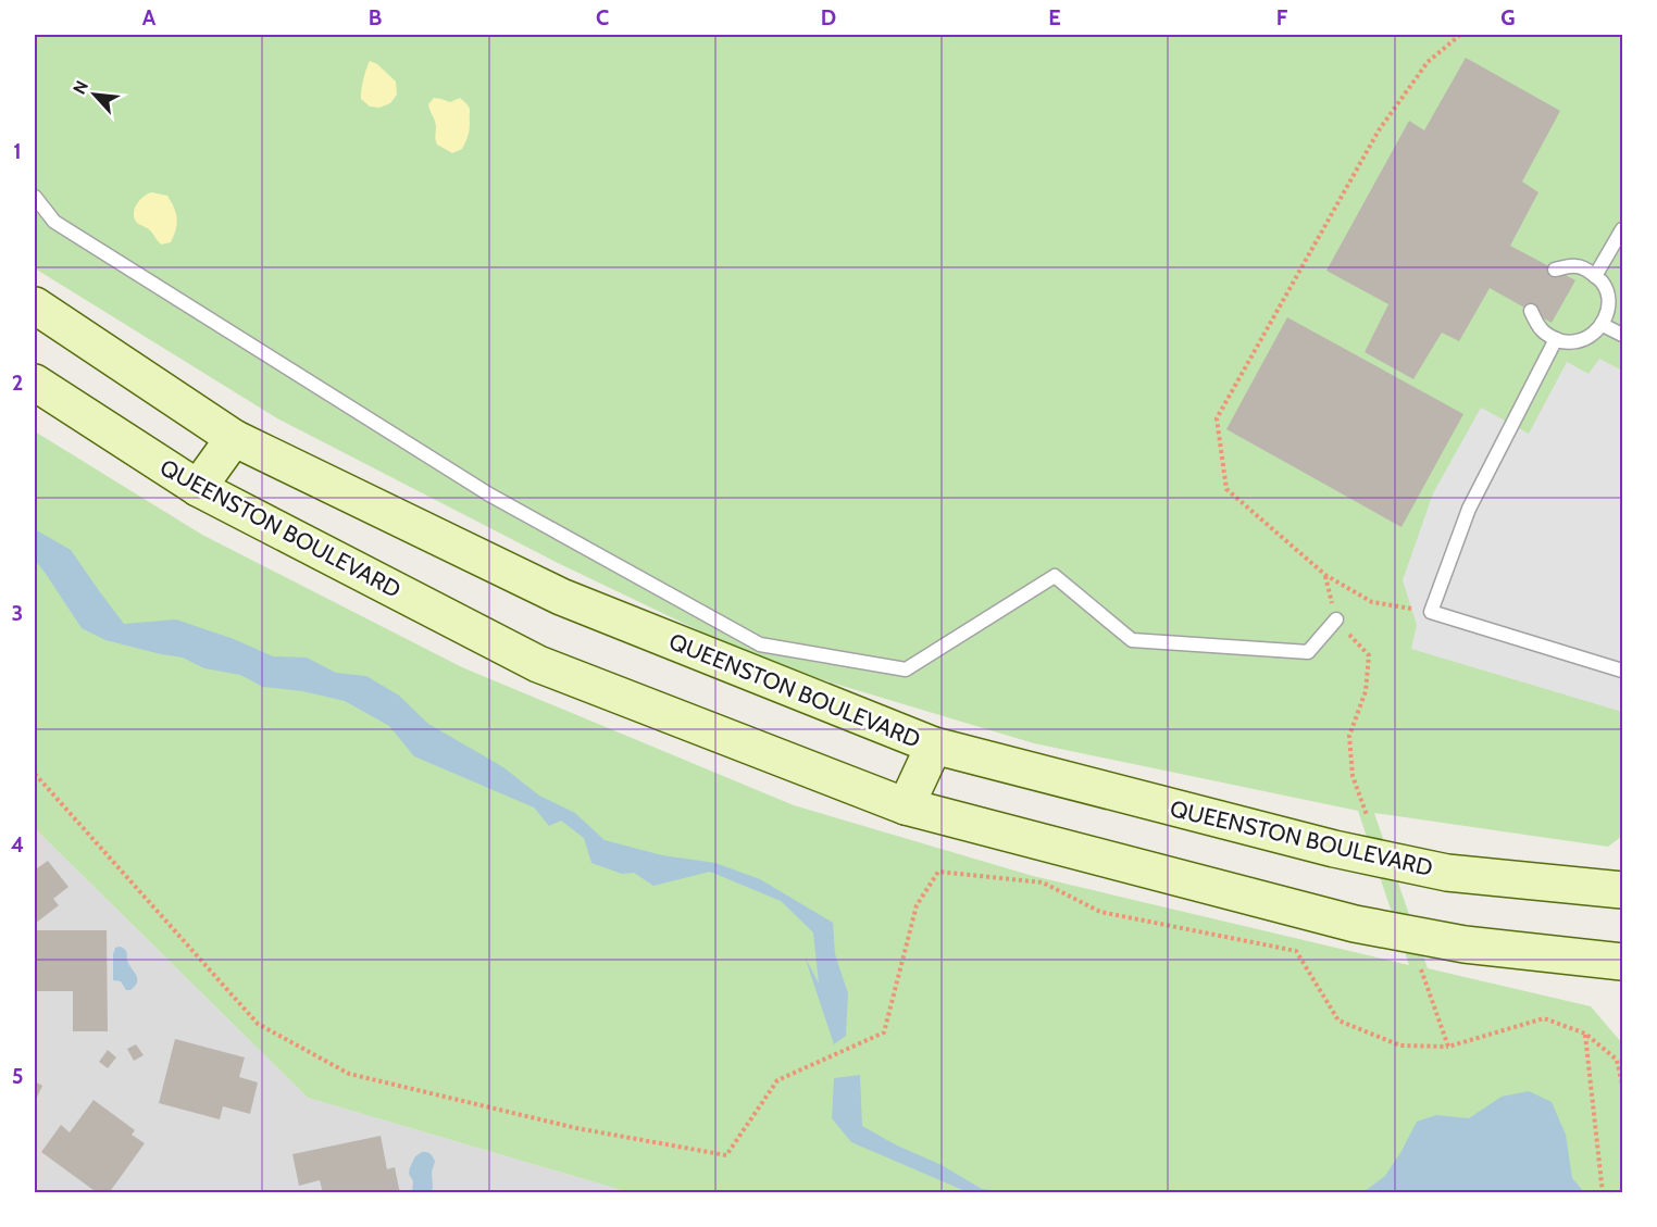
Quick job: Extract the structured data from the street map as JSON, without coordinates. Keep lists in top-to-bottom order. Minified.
{"streets":{"main road":["QUEENSTON BOULEVARD"]},"north":"top left","grid":{"columns":["A","B","C","D","E","F","G"],"rows":["1","2","3","4","5"]}}
